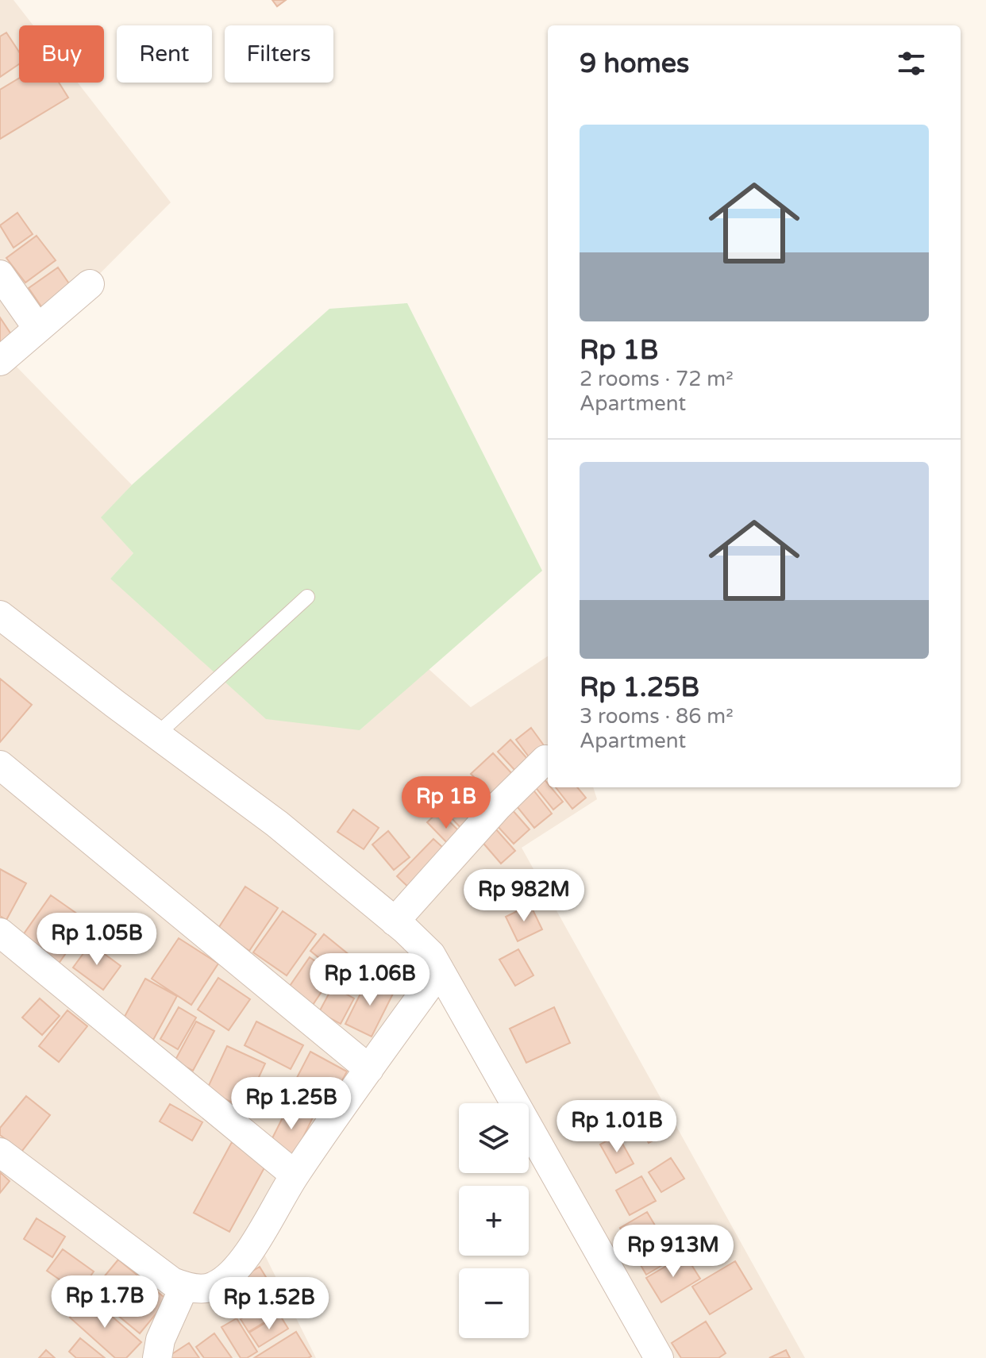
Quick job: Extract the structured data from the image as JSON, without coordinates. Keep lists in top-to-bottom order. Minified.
{"page":{"chip":["Buy","Rent","Filters"],"heading":"9 homes","list":[{"name":"Rp 1B","note":"2 rooms · 72 m² · Apartment"},{"name":"Rp 1.25B","note":"3 rooms · 86 m² · Apartment"}],"price":["Rp 1B","Rp 982M","Rp 1.05B","Rp 1.06B","Rp 1.25B","Rp 1.01B","Rp 913M","Rp 1.7B","Rp 1.52B"],"map_buttons":["+","−"]}}
